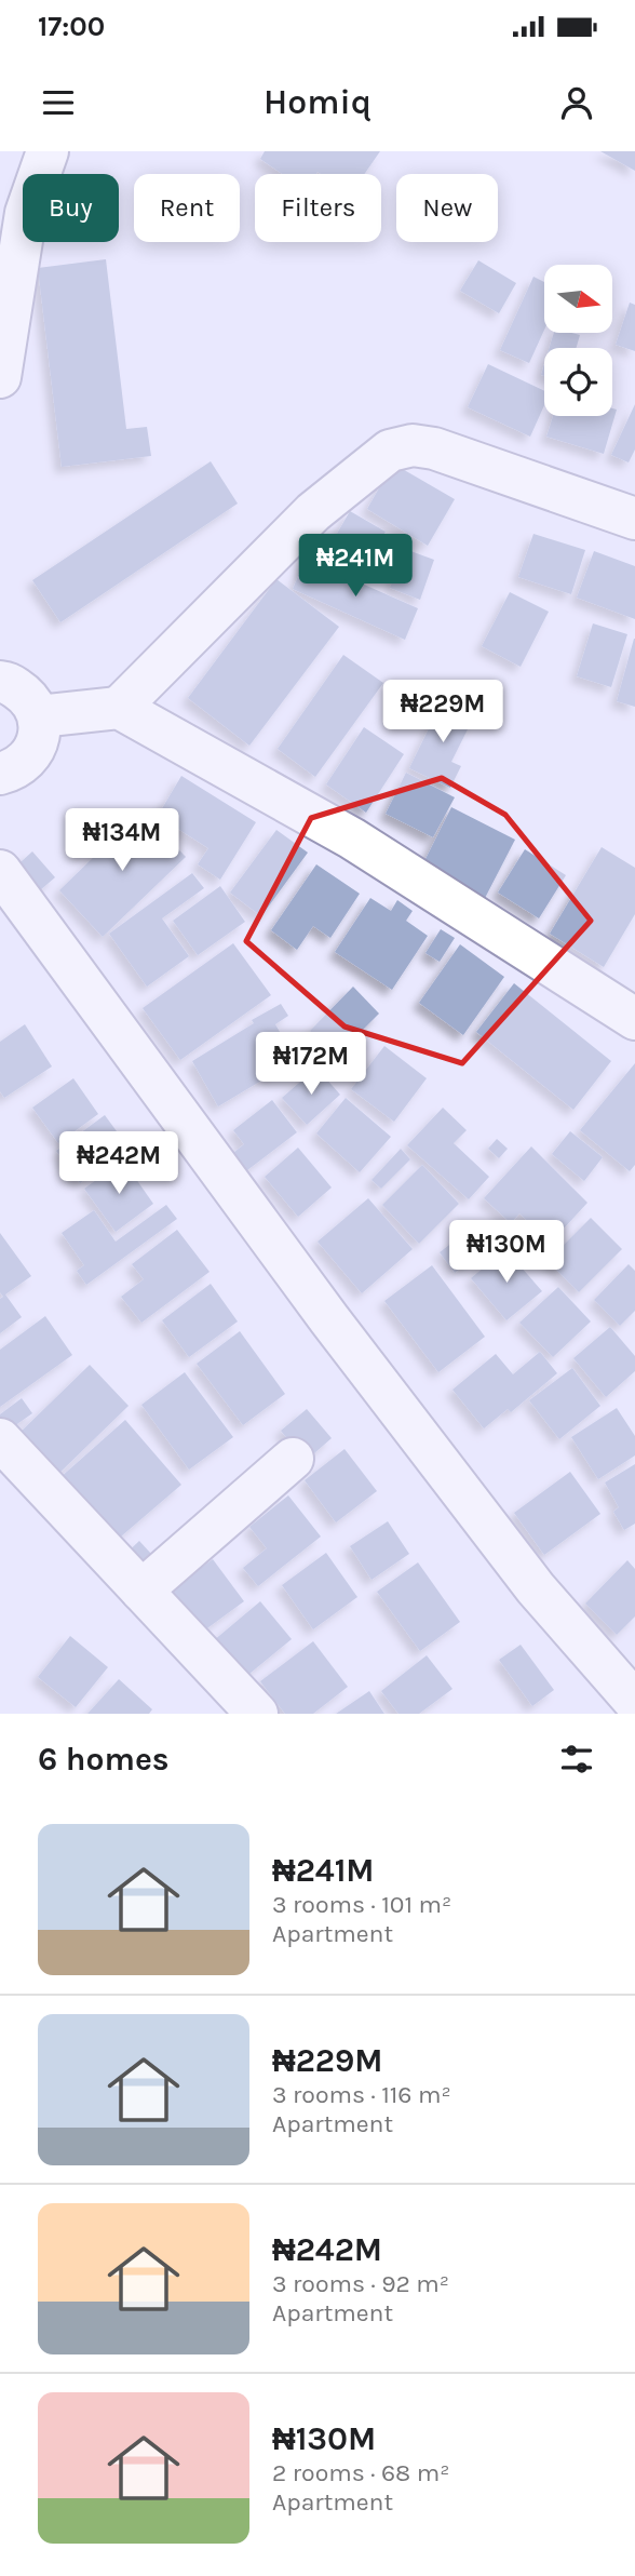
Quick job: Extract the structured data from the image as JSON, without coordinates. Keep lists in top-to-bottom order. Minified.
{"north":"right","page":{"status":"17:00","header":"Homiq","chip":["Buy","Rent","Filters","New"],"price":["₦241M","₦229M","₦134M","₦172M","₦242M","₦130M"],"heading":"6 homes","list":[{"name":"₦241M","note":"3 rooms · 101 m² · Apartment"},{"name":"₦229M","note":"3 rooms · 116 m² · Apartment"},{"name":"₦242M","note":"3 rooms · 92 m² · Apartment"},{"name":"₦130M","note":"2 rooms · 68 m² · Apartment"}]}}
